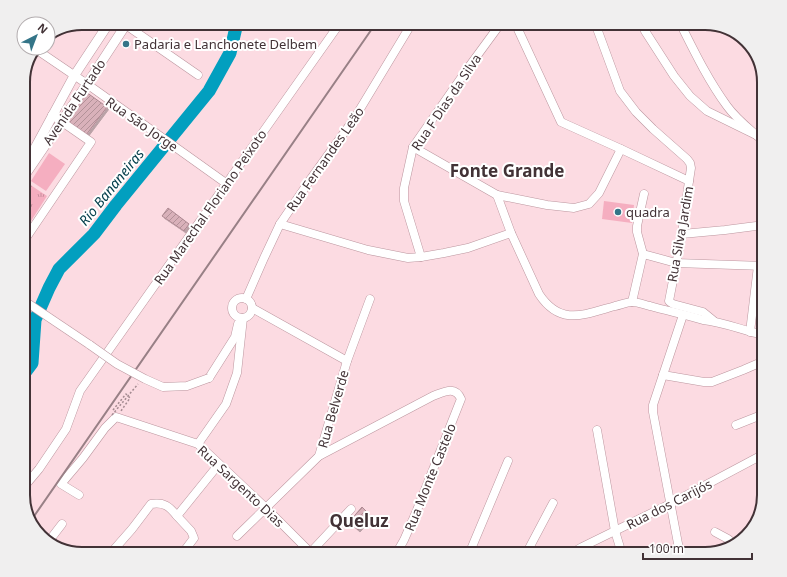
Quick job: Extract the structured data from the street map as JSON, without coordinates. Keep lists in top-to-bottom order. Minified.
{"streets":{"street":["Avenida Furtado","Rua F Dias da Silva","Rua São Jorge","Rua Fernandes Leão","Rua Marechal Floriano Peixoto","Rua Silva Jardim","Rua Belverde","Rua Monte Castelo","Rua Sargento Dias","Rua dos Carijós"]},"crossings":[["Avenida Furtado","Rua São Jorge"],["Rua São Jorge","Rua Marechal Floriano Peixoto"],["Rua Belverde","Rua Monte Castelo"],["Rua Belverde","Rua Sargento Dias"]],"districts":["Fonte Grande","Queluz"],"water":["Rio Bananeiras"],"places":["Padaria e Lanchonete Delbem","quadra"],"scale_bar":"100 m","north":"top right"}
